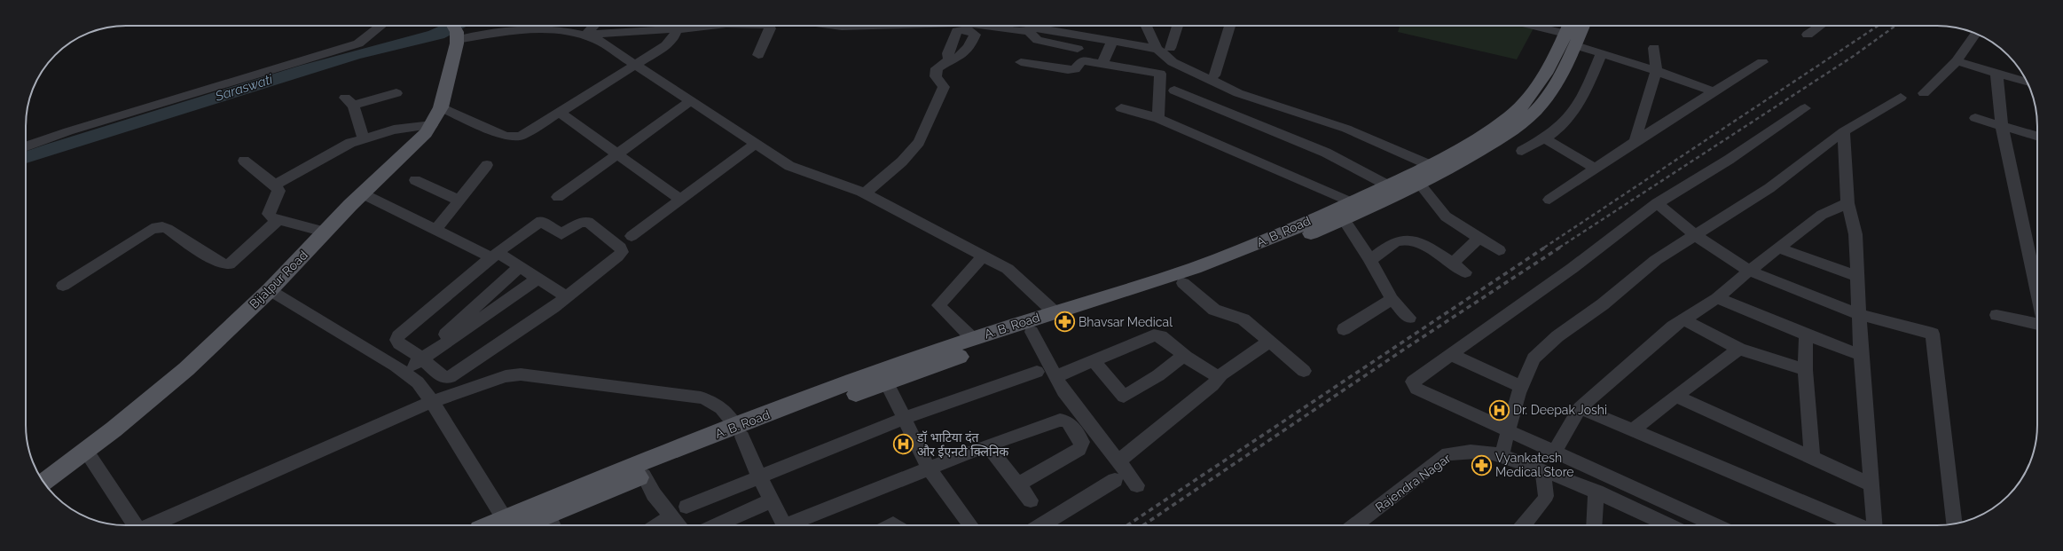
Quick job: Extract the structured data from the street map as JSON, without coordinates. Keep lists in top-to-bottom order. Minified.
{"streets":{"main road":["A. B. Road","Bijalpur Road"],"street":["Rajendra Nagar"]},"water":["Saraswati"],"places":{"pharmacy":["Bhavsar Medical","Vyankatesh Medical Store"],"hospital":["Dr. Deepak Joshi","डॉ भाटिया दंत और ईएनटी क्लिनिक"]}}
